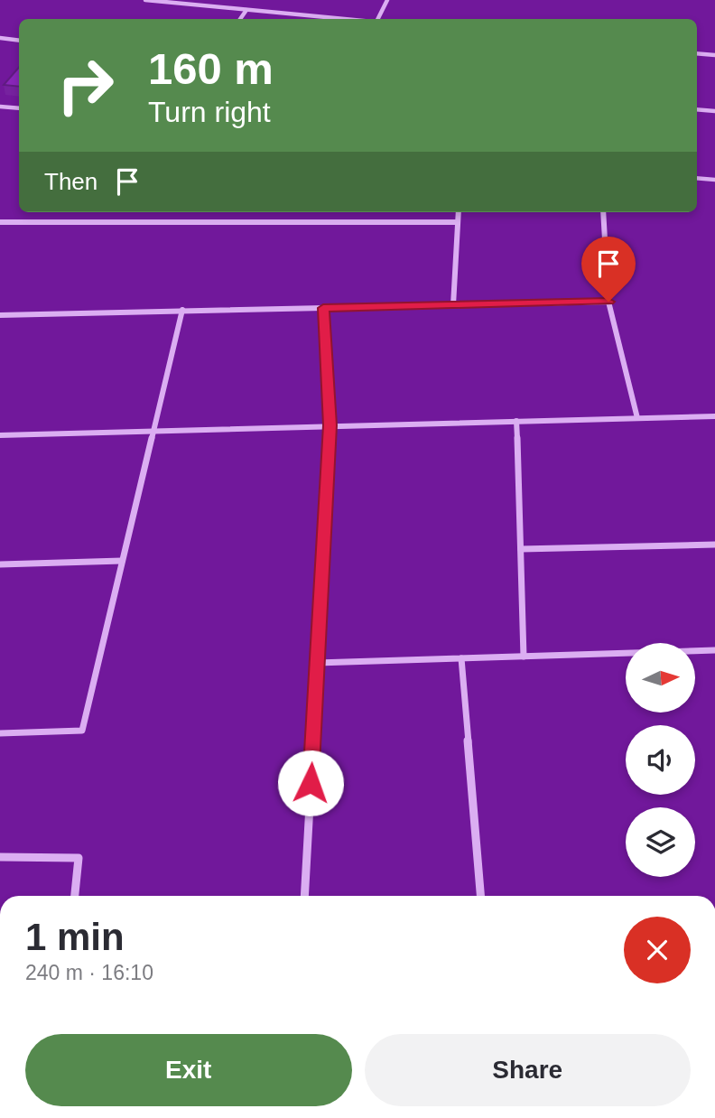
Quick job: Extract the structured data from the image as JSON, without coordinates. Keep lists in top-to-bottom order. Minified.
{"north":"right","page":{"turn":["160 m","Turn right"],"then":"Then","heading":["1 min","240 m · 16:10"],"buttons":["Exit","Share"]}}
